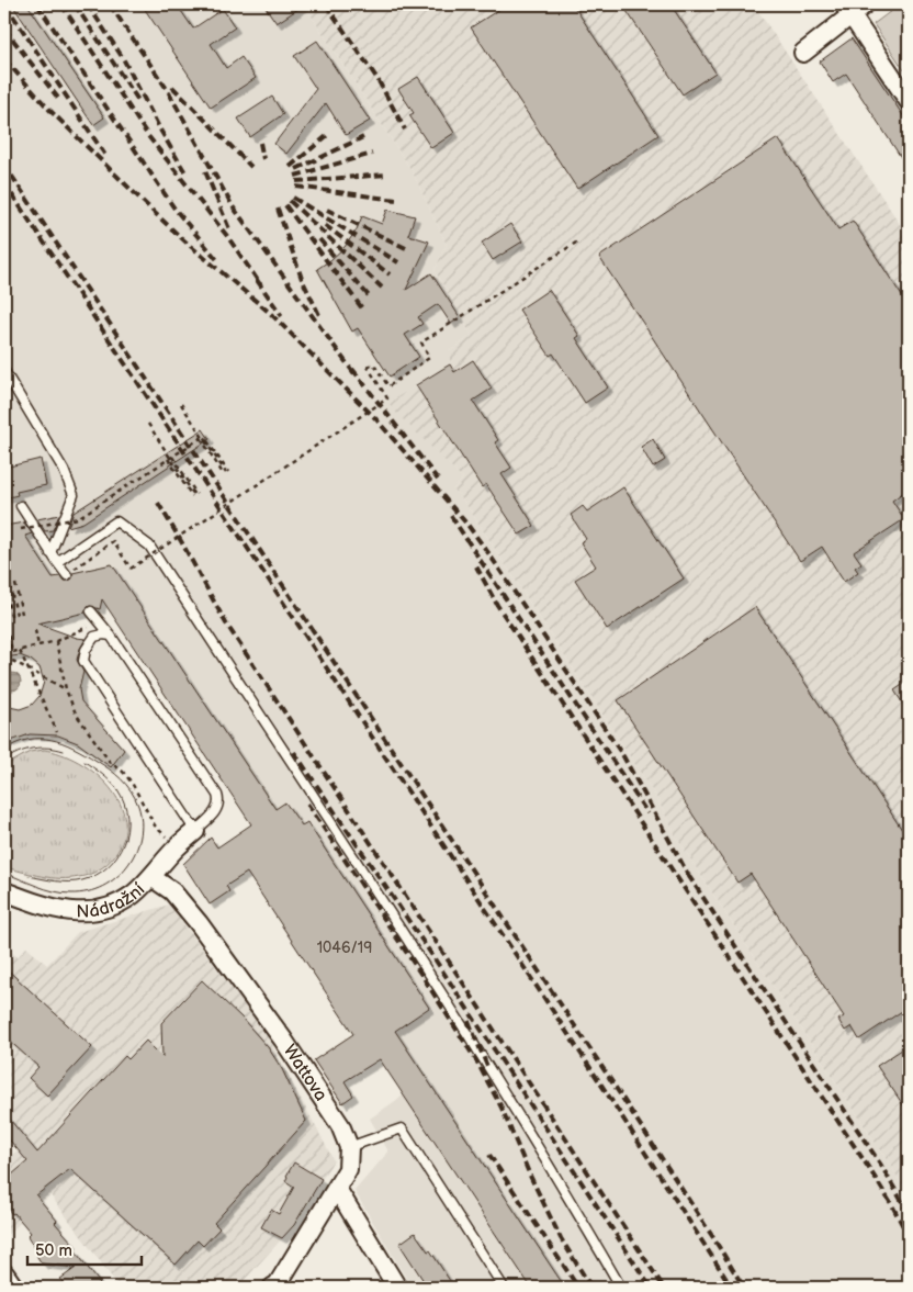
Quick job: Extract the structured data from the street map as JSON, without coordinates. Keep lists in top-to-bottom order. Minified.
{"streets":{"street":["Nádražní","Wattova"]},"crossings":[["Nádražní","Wattova"]],"house_numbers":["1046/19"],"scale_bar":"50 m"}
